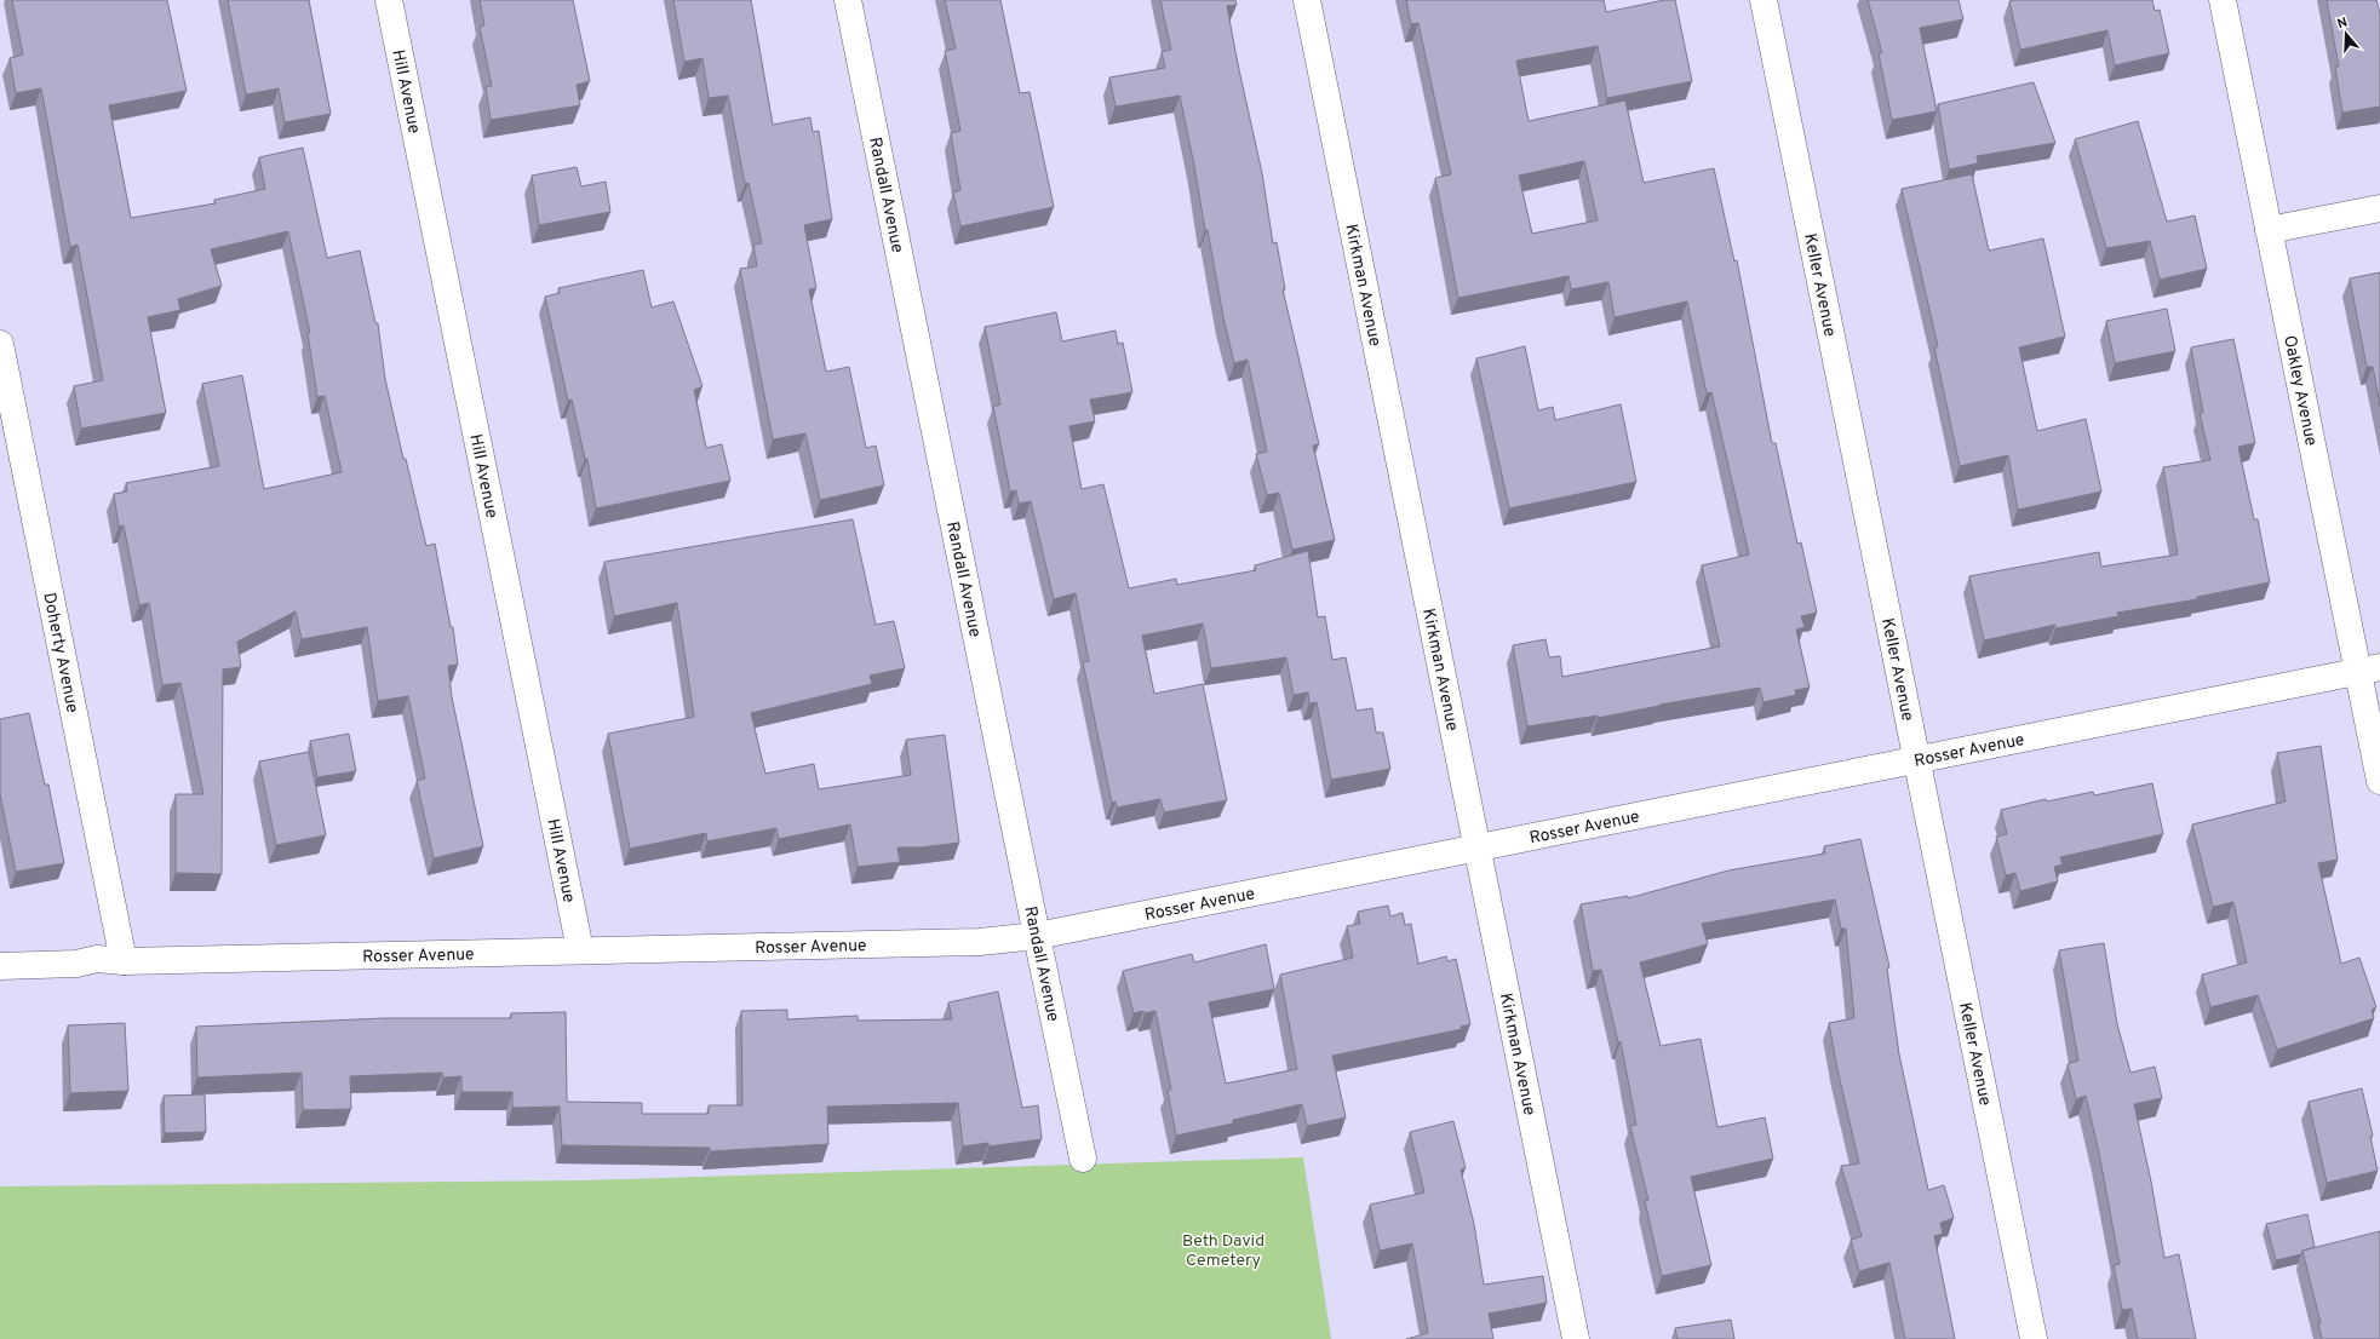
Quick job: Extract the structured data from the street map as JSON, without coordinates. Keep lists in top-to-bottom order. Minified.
{"streets":{"street":["Hill Avenue","Randall Avenue","Kirkman Avenue","Keller Avenue","Oakley Avenue","Doherty Avenue","Rosser Avenue"]},"crossings":[["Hill Avenue","Rosser Avenue"],["Randall Avenue","Rosser Avenue"],["Kirkman Avenue","Rosser Avenue"],["Keller Avenue","Rosser Avenue"],["Oakley Avenue","Rosser Avenue"],["Doherty Avenue","Rosser Avenue"]],"parks":["Beth David Cemetery"],"north":"top"}
